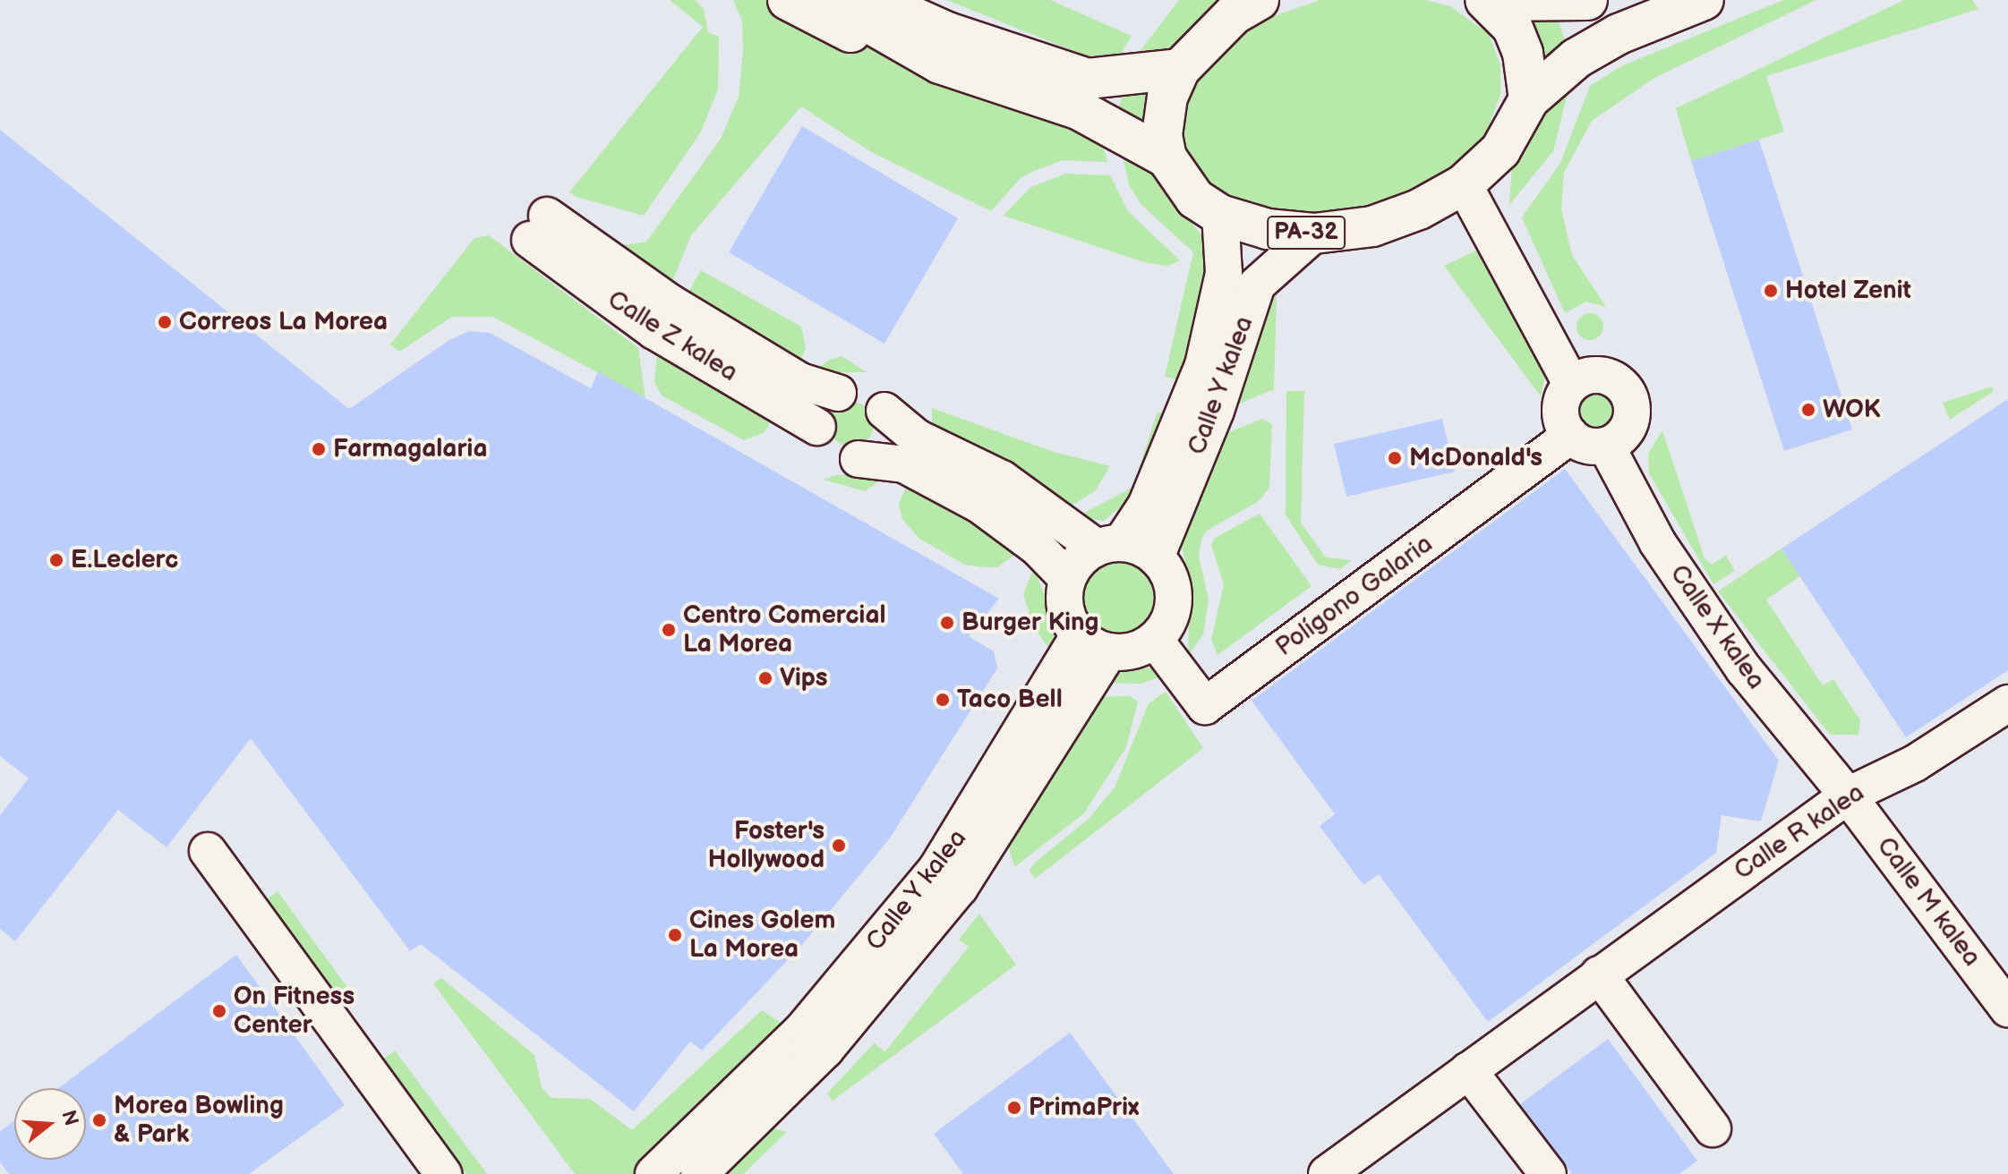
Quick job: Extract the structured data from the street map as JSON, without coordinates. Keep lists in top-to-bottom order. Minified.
{"streets":{"highway":["PA-32"],"street":["Calle Z kalea","Calle Y kalea","Polígono Galaria","Calle X kalea","Calle R kalea","Calle M kalea"]},"crossings":[["PA-32","Calle Y kalea"],["Calle Y kalea","Polígono Galaria"],["Polígono Galaria","Calle X kalea"],["Calle X kalea","Calle R kalea"],["Calle X kalea","Calle M kalea"],["Calle R kalea","Calle M kalea"]],"places":["Hotel Zenit","Correos La Morea","WOK","Farmagalaria","McDonald's","E.Leclerc","Burger King","Centro Comercial La Morea","Vips","Taco Bell","Foster's Hollywood","Cines Golem La Morea","On Fitness Center","PrimaPrix","Morea Bowling & Park"],"north":"right"}
